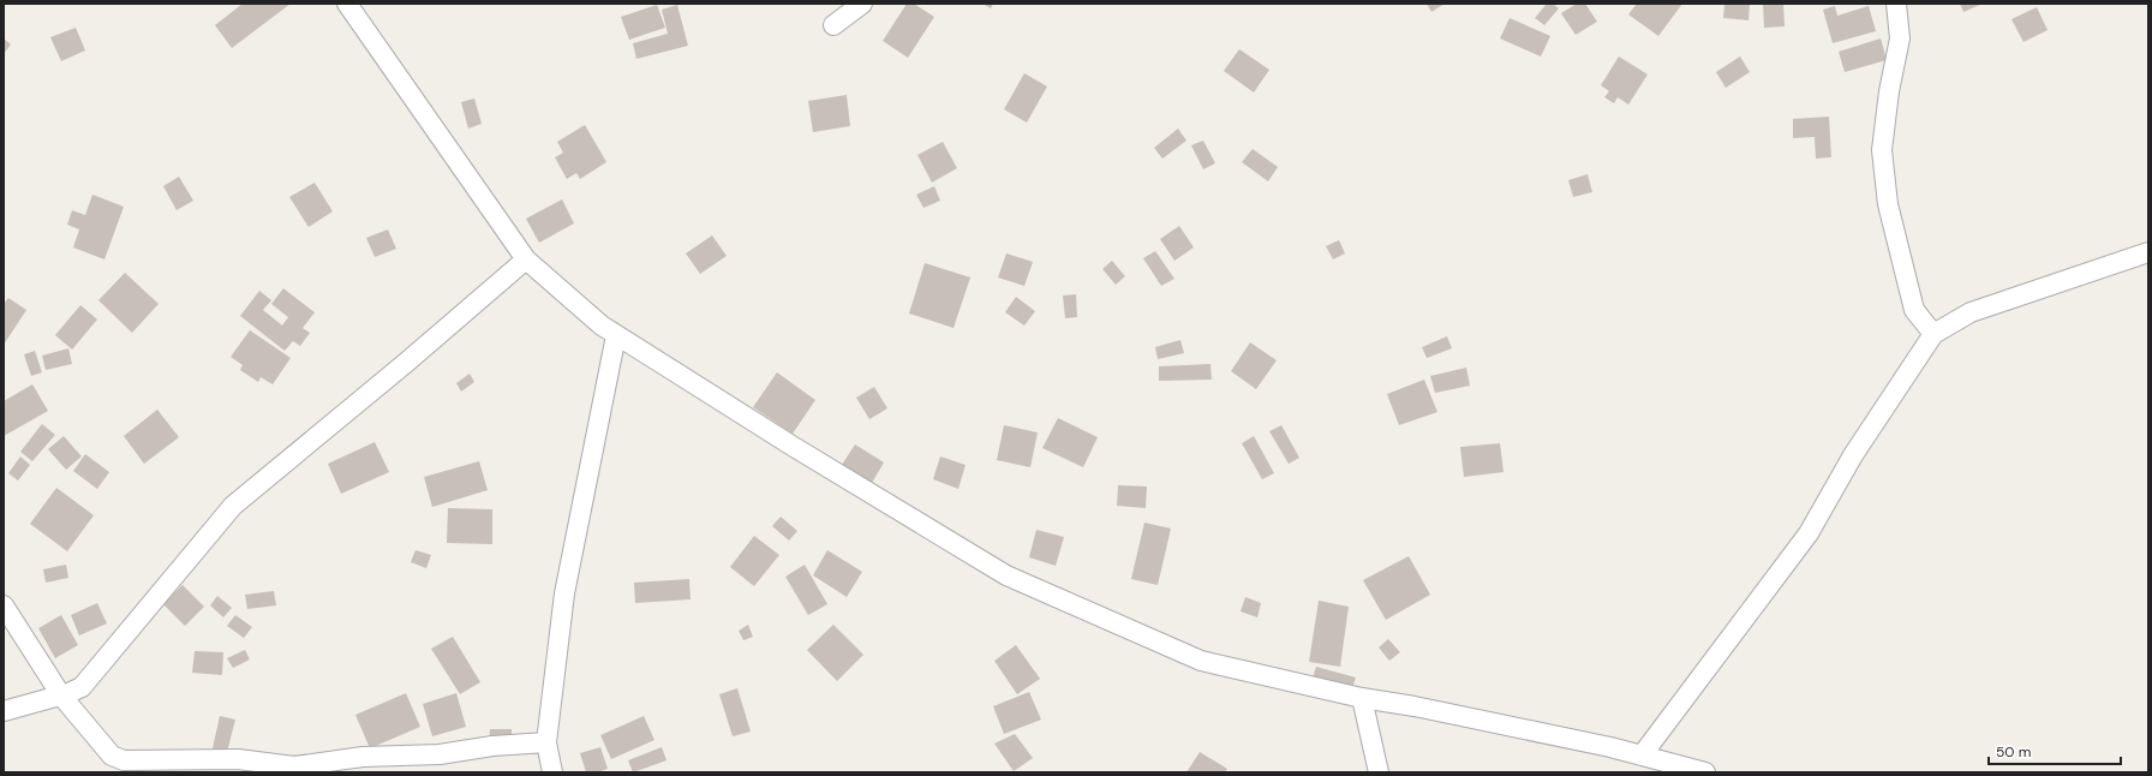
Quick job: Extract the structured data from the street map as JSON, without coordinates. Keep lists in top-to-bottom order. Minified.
{"scale_bar":"50 m"}
